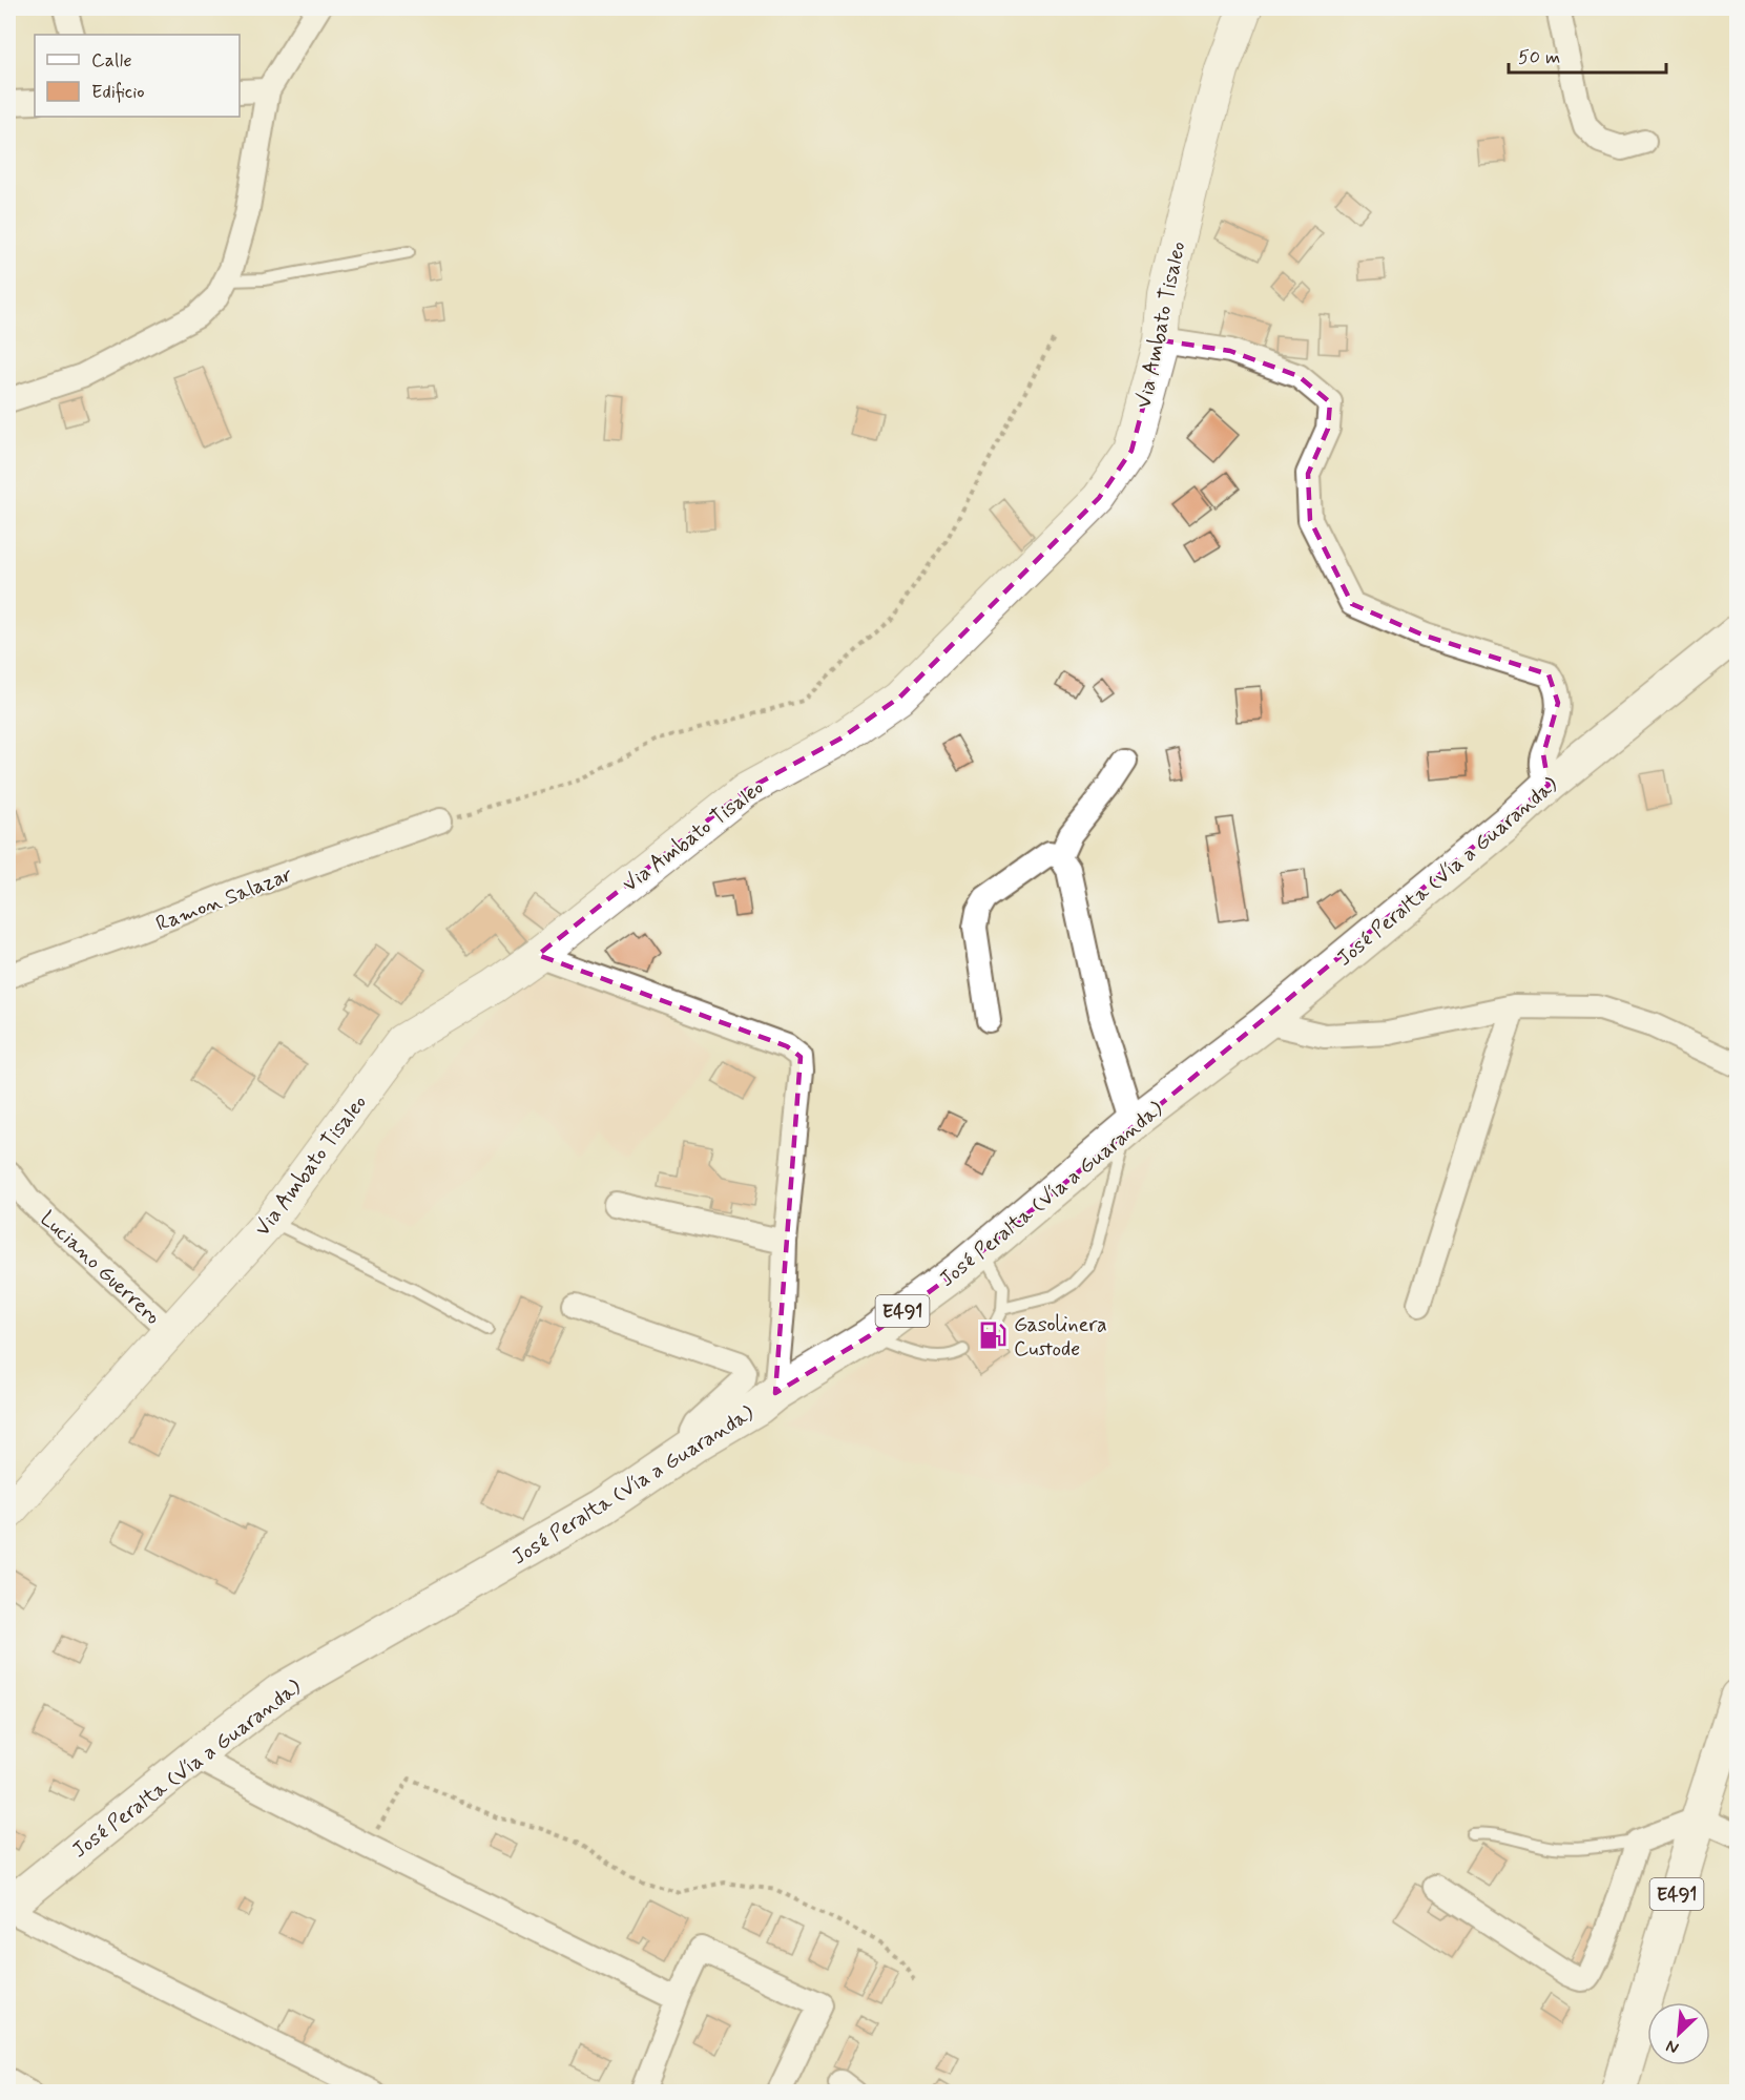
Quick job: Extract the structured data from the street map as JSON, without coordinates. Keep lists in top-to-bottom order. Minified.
{"streets":{"highway":["José Peralta (Vía a Guaranda)","E491"],"main road":["Via Ambato Tisaleo"],"street":["Ramon Salazar","Luciano Guerrero"]},"crossings":[["Via Ambato Tisaleo","Luciano Guerrero"]],"places":{"fuel station":["Gasolinera Custode"]},"legend":["Calle","Edificio"],"scale_bar":"50 m","north":"bottom left"}
